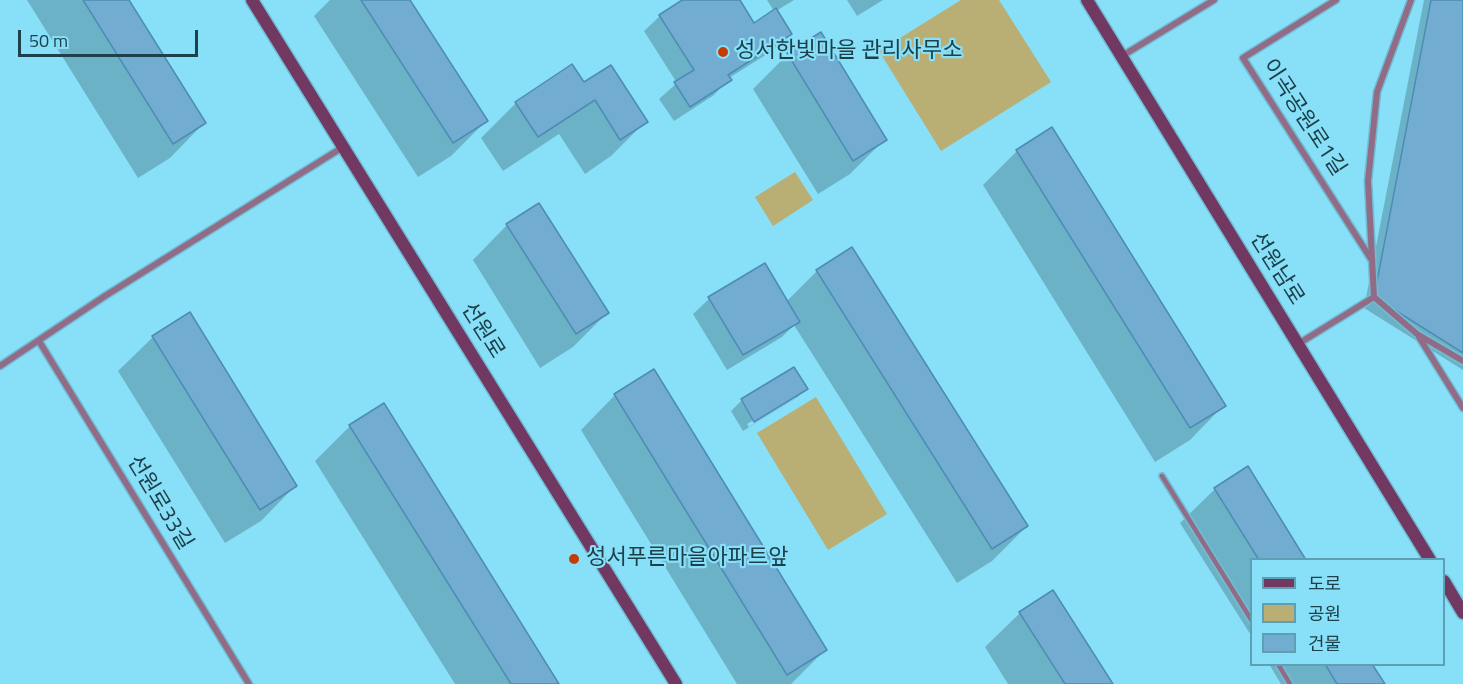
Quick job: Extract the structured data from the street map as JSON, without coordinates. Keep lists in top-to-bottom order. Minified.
{"streets":{"main road":["선원남로","선원로"],"street":["이곡공원로1길","선원로33길"]},"places":["성서한빛마을 관리사무소","성서푸른마을아파트앞"],"legend":["도로","공원","건물"],"scale_bar":"50 m"}
